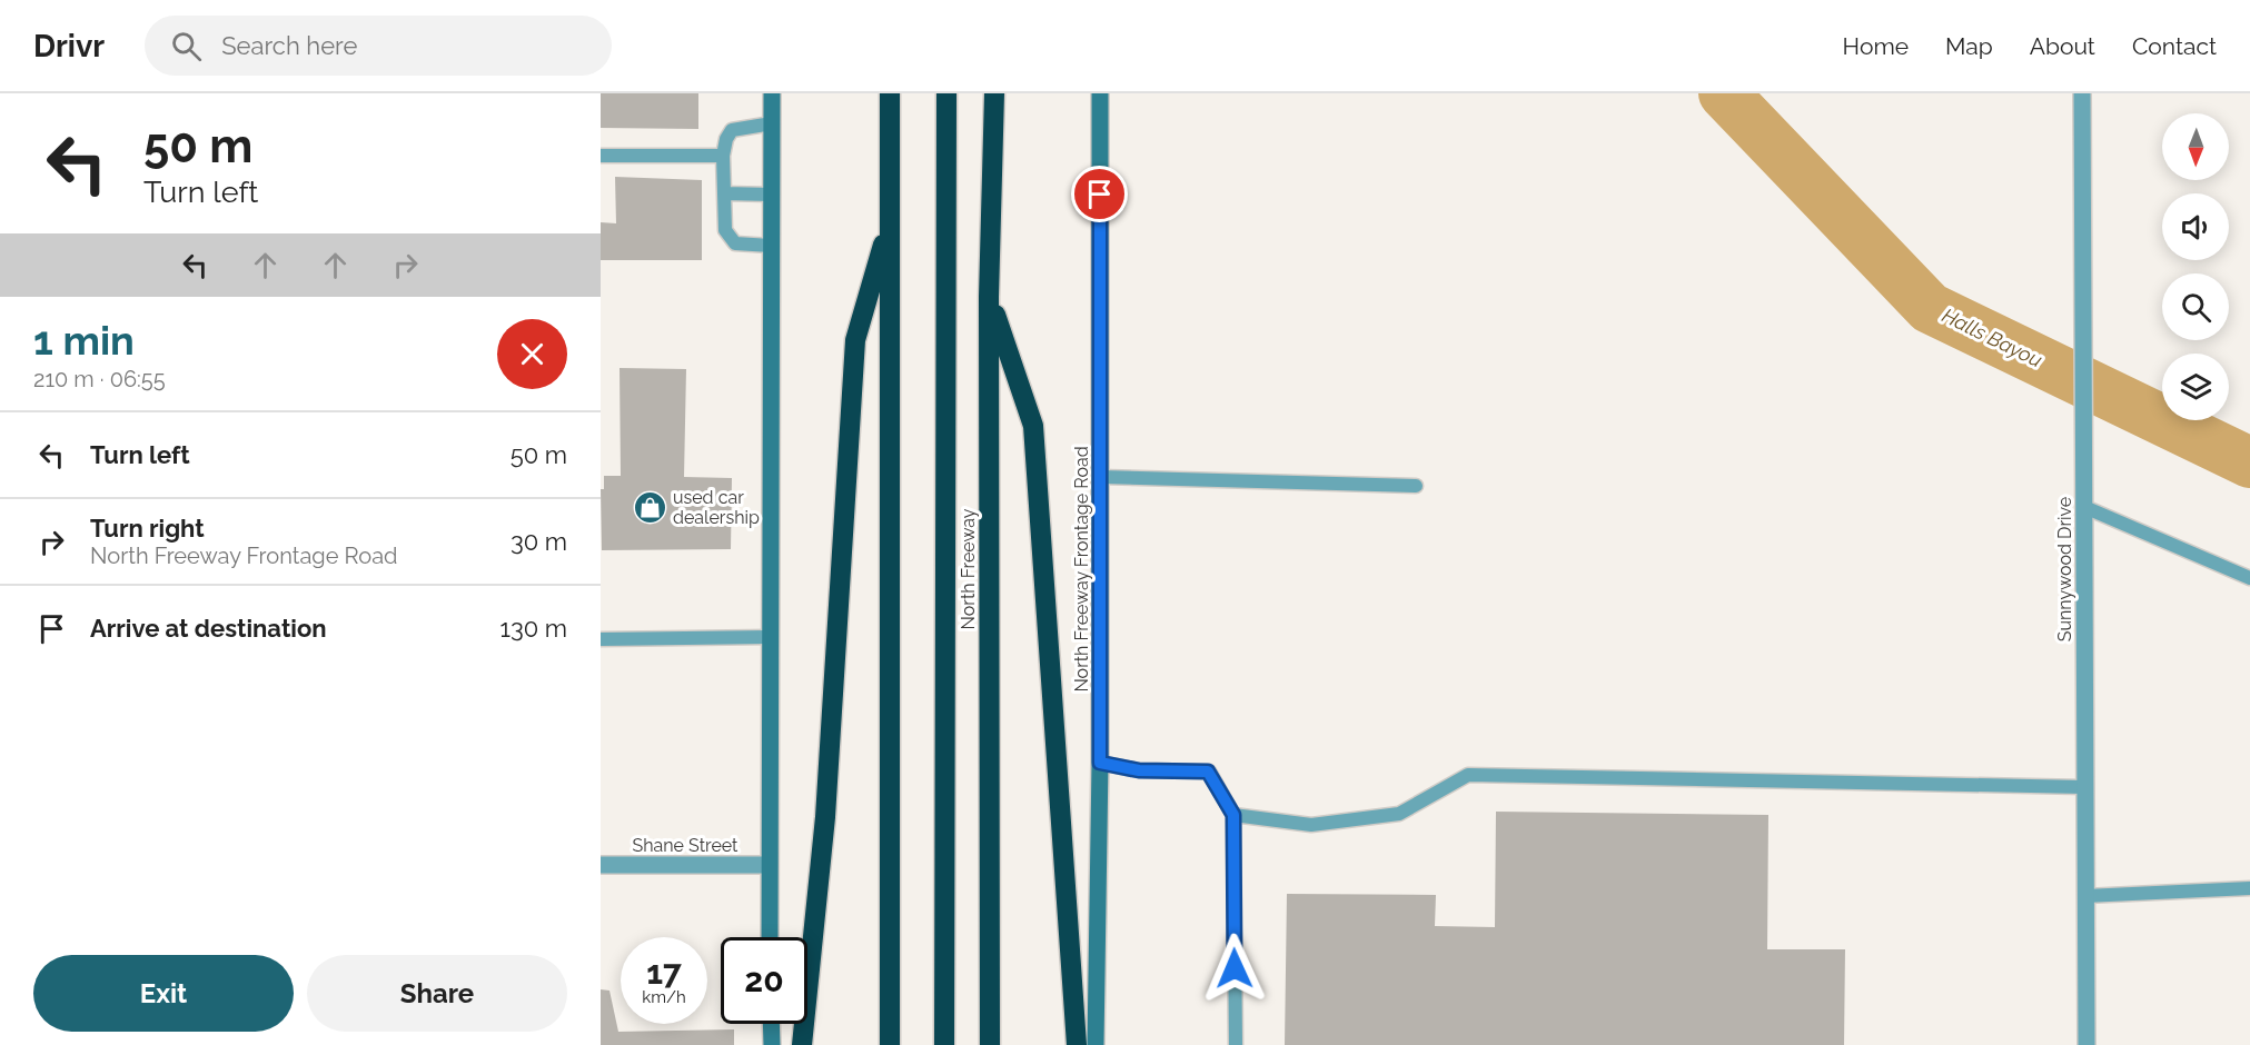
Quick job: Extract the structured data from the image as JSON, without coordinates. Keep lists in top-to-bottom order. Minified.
{"streets":{"highway":["North Freeway"],"main road":["North Freeway Frontage Road"],"street":["Sunnywood Drive","Shane Street"]},"water":["Halls Bayou"],"places":{"shop":["used car dealership"]},"north":"bottom","page":{"header":"Drivr","search":"Search here","nav":["Home","Map","About","Contact"],"turn":["50 m","Turn left"],"heading":["1 min","210 m · 06:55"],"list":[{"name":"Turn left","value":"50 m"},{"name":"Turn right","note":"North Freeway Frontage Road","value":"30 m"},{"name":"Arrive at destination","value":"130 m"}],"speed":"17 km/h","limit":"20","buttons":["Exit","Share"]}}
